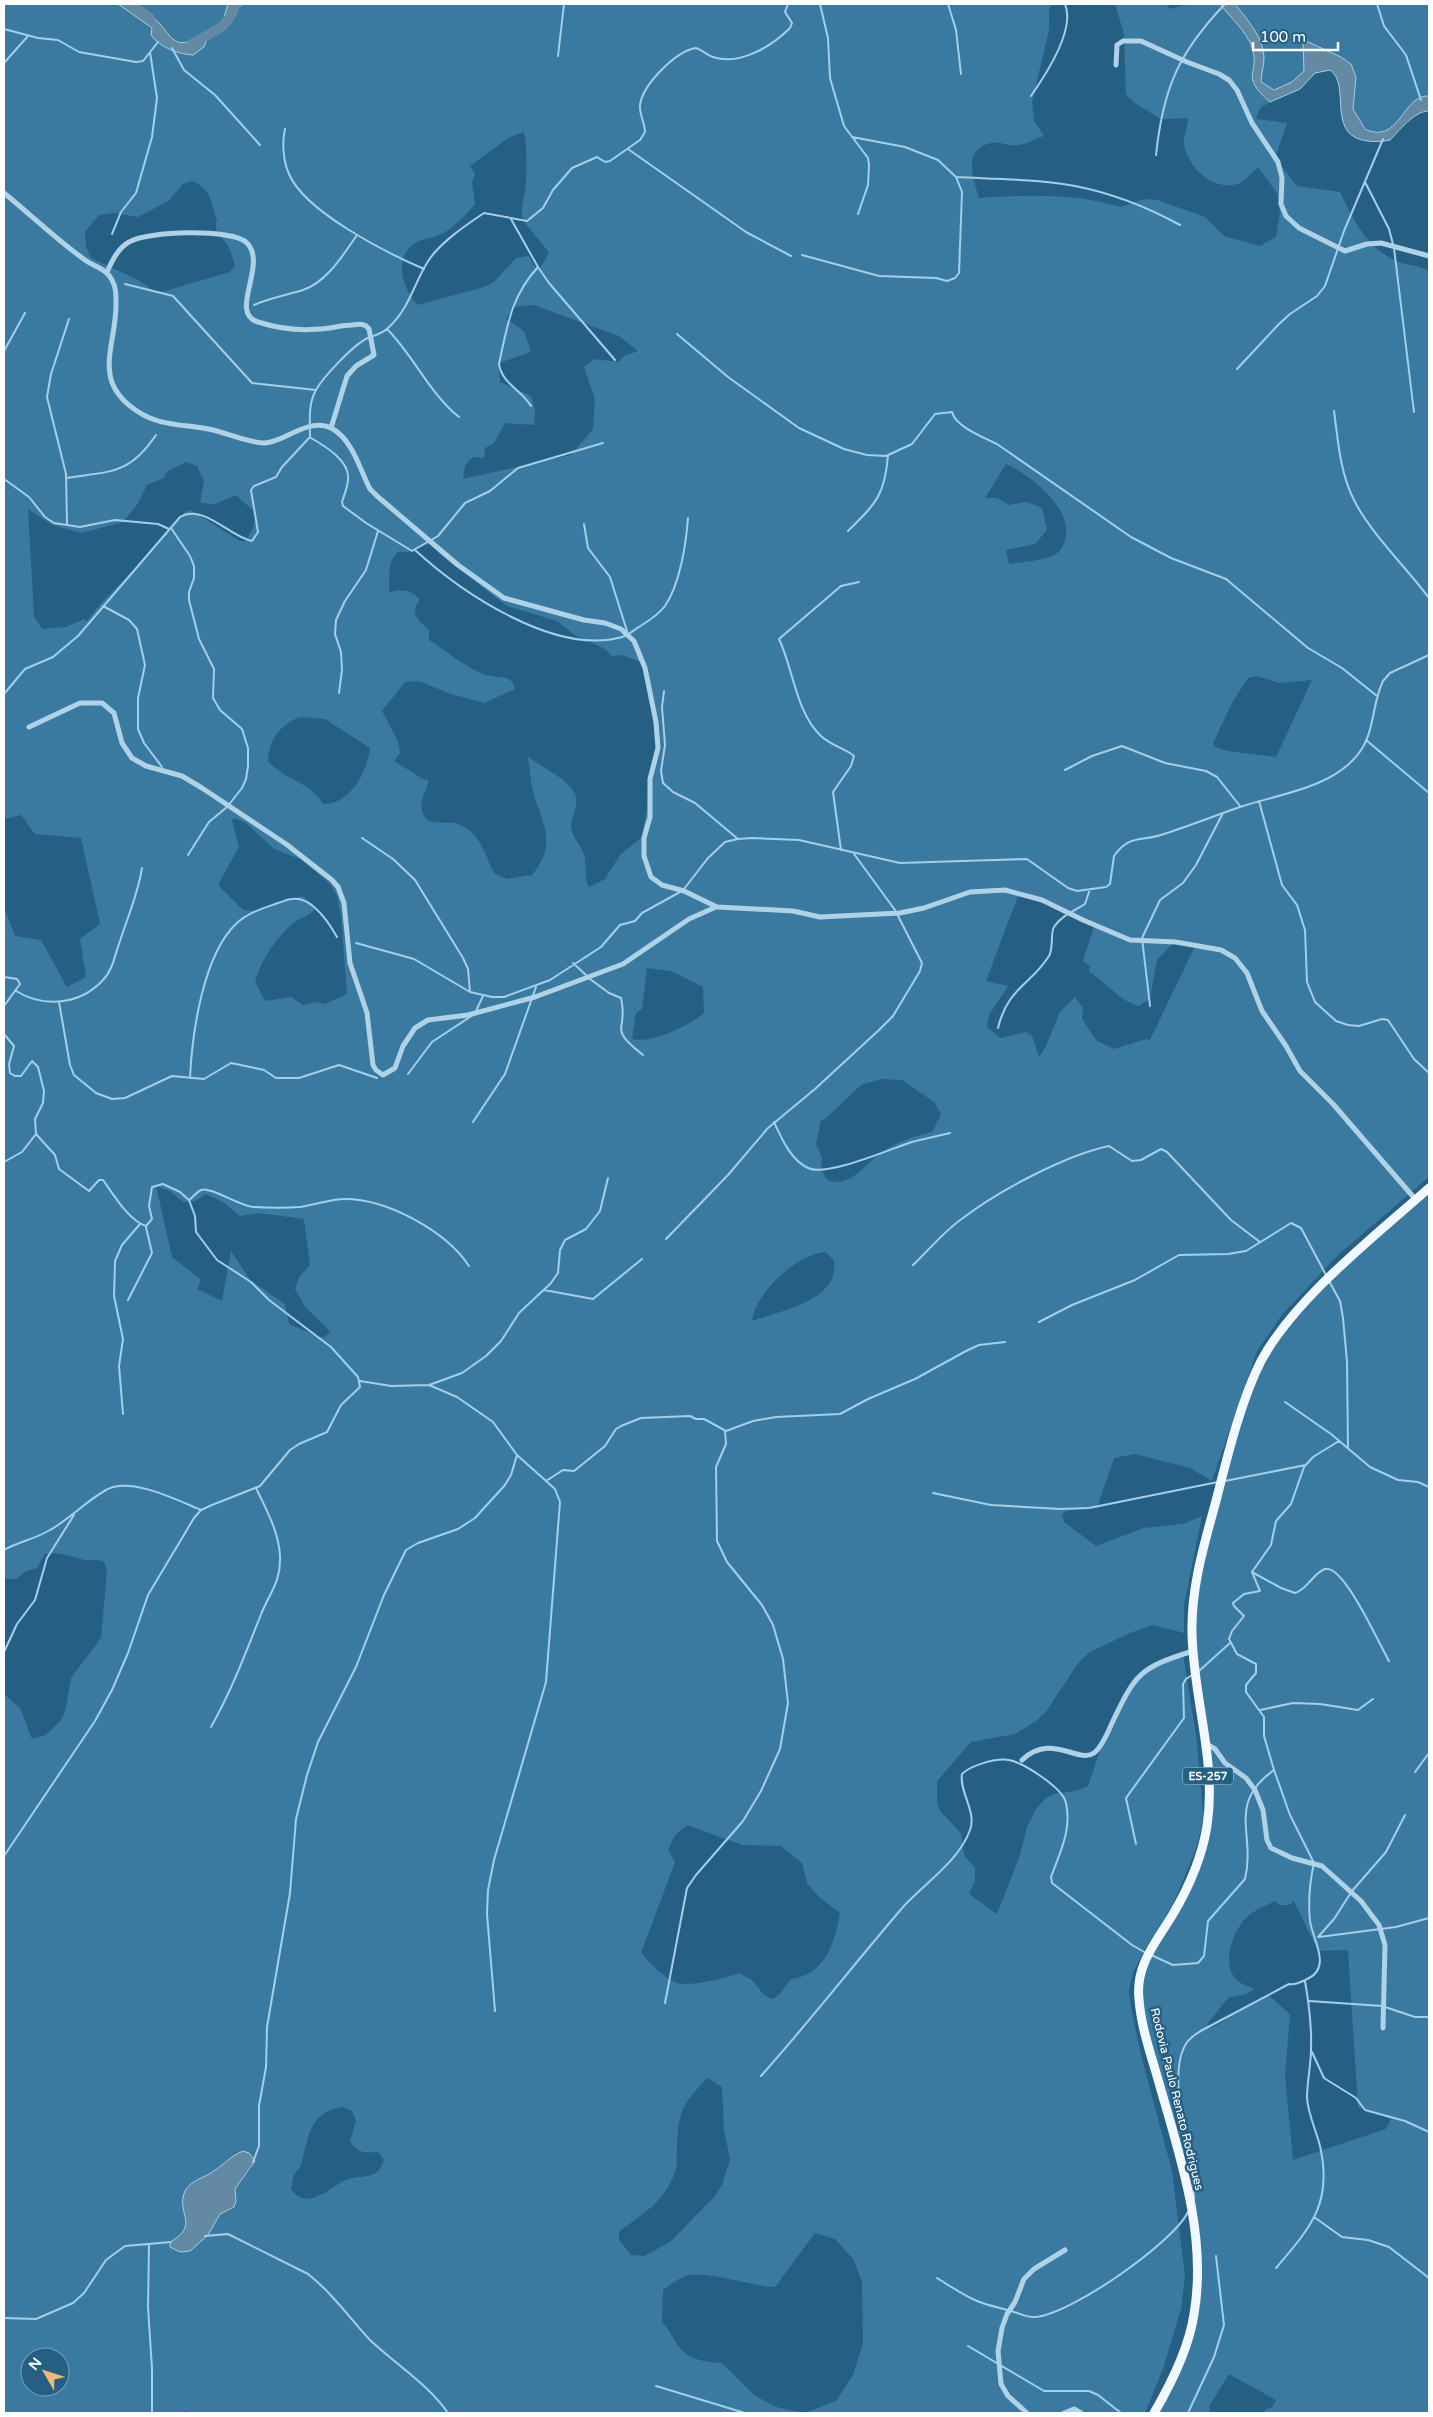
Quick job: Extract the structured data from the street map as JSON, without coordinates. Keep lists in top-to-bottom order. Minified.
{"streets":{"main road":["ES-257","Rodovia Paulo Renato Rodrigues"]},"scale_bar":"100 m","north":"top left"}
